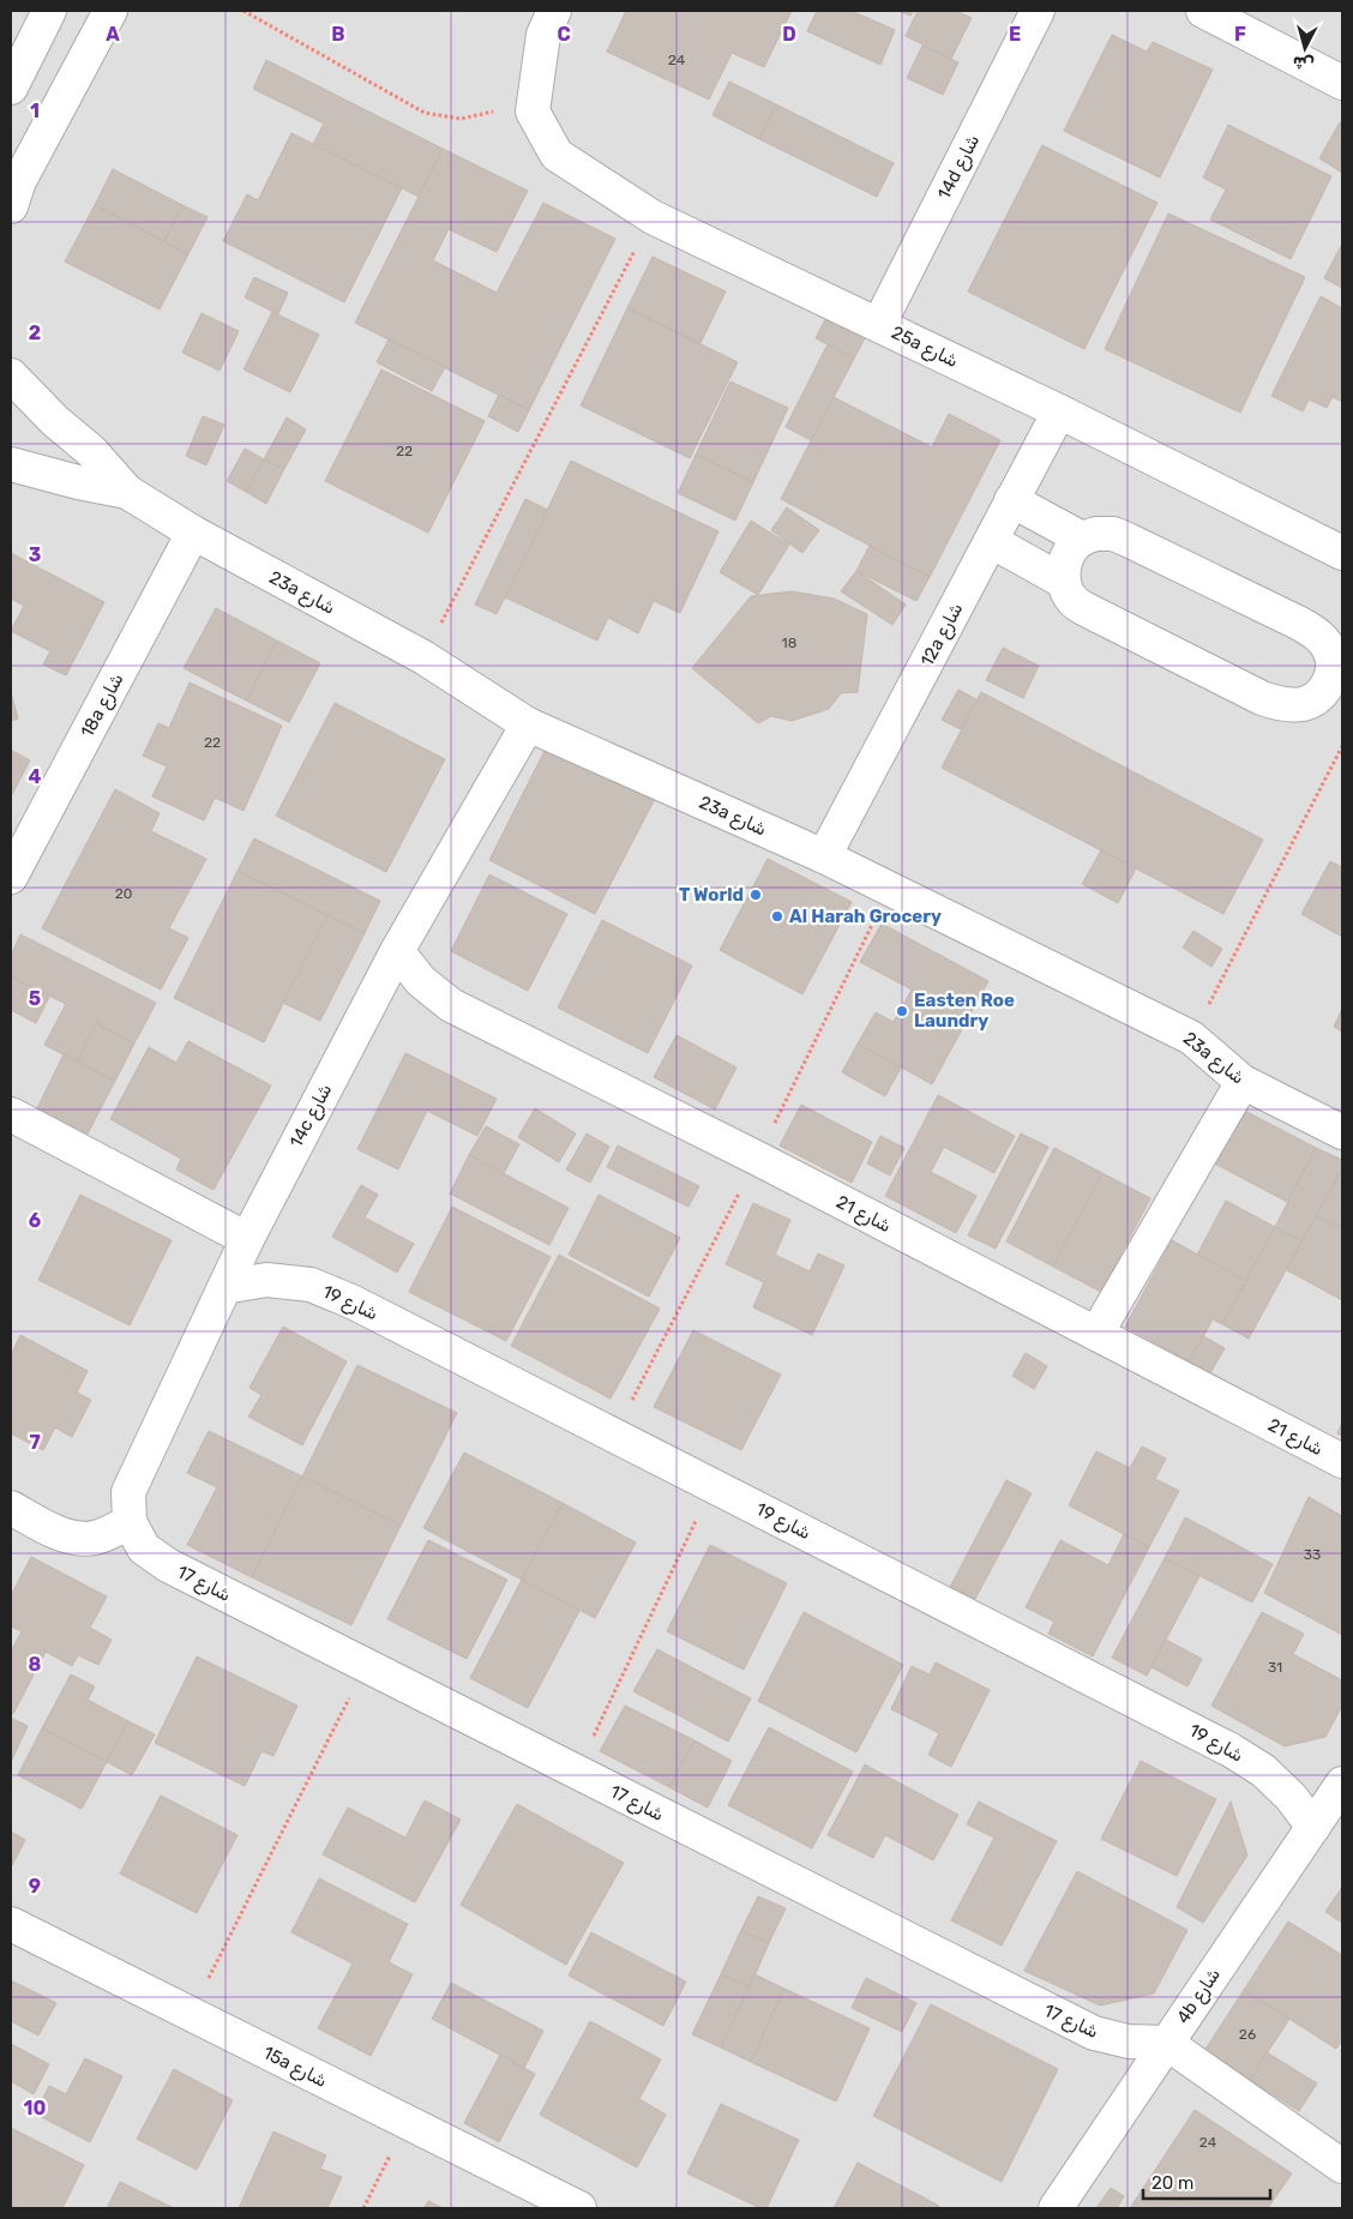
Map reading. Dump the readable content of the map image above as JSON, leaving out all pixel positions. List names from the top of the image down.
{
  "streets": {
    "street": [
      "14d شارع",
      "25a شارع",
      "23a شارع",
      "12a شارع",
      "18a شارع",
      "14c شارع",
      "شارع 21",
      "شارع 19",
      "شارع 17",
      "4b شارع",
      "15a شارع"
    ]
  },
  "crossings": [
    ["14d شارع", "25a شارع"],
    ["25a شارع", "12a شارع"],
    ["23a شارع", "12a شارع"],
    ["23a شارع", "18a شارع"],
    ["23a شارع", "14c شارع"],
    ["14c شارع", "شارع 21"],
    ["14c شارع", "شارع 19"],
    ["14c شارع", "شارع 17"],
    ["شارع 19", "4b شارع"],
    ["شارع 17", "4b شارع"]
  ],
  "places": ["T World", "Al Harah Grocery", "Easten Roe Laundry"],
  "house_numbers": [
    "24",
    "22",
    "18",
    "22",
    "20",
    "33",
    "31",
    "26",
    "24"
  ],
  "scale_bar": "20 m",
  "north": "bottom",
  "grid": {
    "columns": [
      "A",
      "B",
      "C",
      "D",
      "E",
      "F"
    ],
    "rows": [
      "1",
      "2",
      "3",
      "4",
      "5",
      "6",
      "7",
      "8",
      "9",
      "10"
    ]
  }
}
